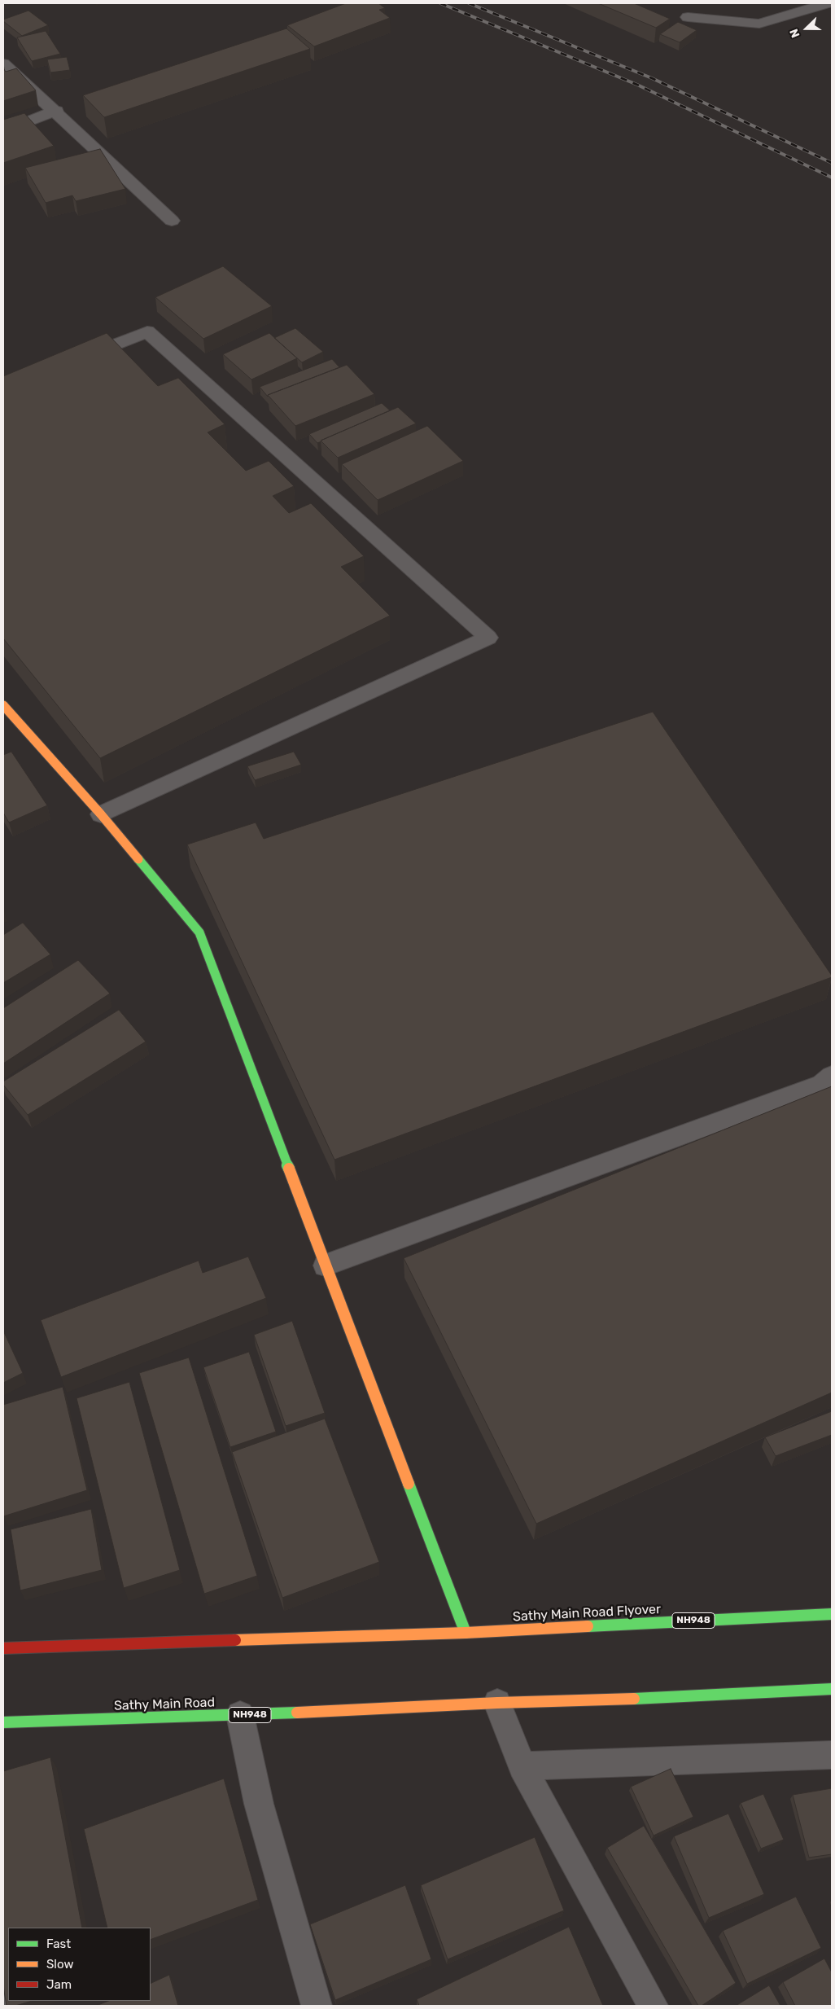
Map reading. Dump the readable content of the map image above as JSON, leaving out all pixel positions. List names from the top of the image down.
{
  "streets": {
    "main road": ["Sathy Main Road Flyover", "NH948", "Sathy Main Road"]
  },
  "crossings": [
    ["Sathy Main Road Flyover", "NH948"],
    ["NH948", "Sathy Main Road"]
  ],
  "legend": ["Fast", "Slow", "Jam"],
  "north": "left"
}
